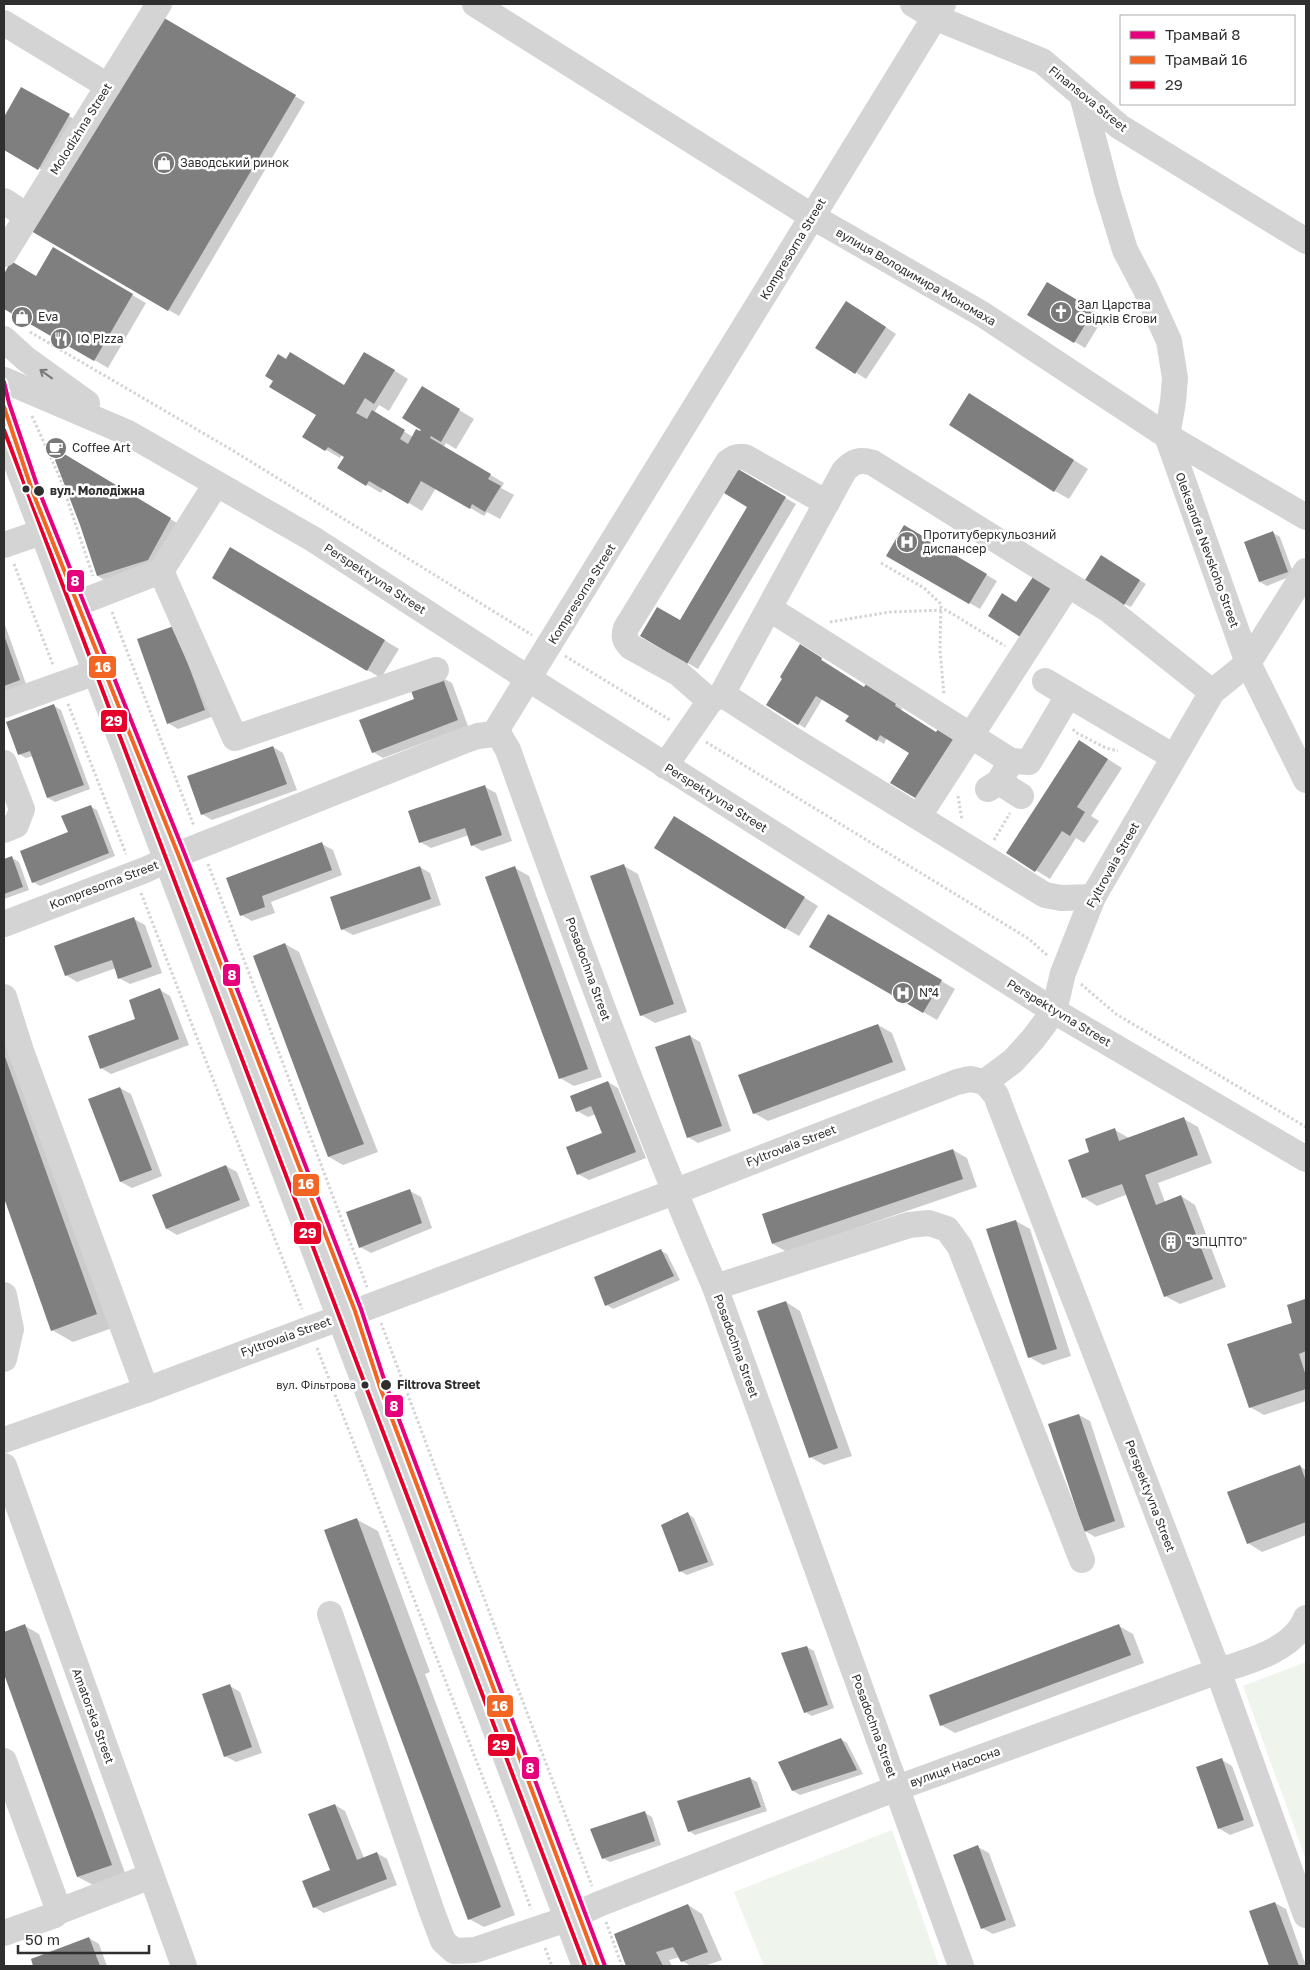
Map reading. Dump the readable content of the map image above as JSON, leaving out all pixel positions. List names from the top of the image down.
{
  "streets": {
    "street": [
      "Finansova Street",
      "Molodizhna Street",
      "Kompresorna Street",
      "вулиця Володимира Мономаха",
      "Oleksandra Nevskoho Street",
      "Perspektyvna Street",
      "Fyltrovaia Street",
      "Posadochna Street",
      "Amatorska Street",
      "вулиця Насосна"
    ]
  },
  "crossings": [
    ["Finansova Street", "Kompresorna Street"],
    ["Kompresorna Street", "вулиця Володимира Мономаха"],
    ["Kompresorna Street", "Perspektyvna Street"],
    ["Kompresorna Street", "Posadochna Street"],
    ["вулиця Володимира Мономаха", "Oleksandra Nevskoho Street"],
    ["Oleksandra Nevskoho Street", "Fyltrovaia Street"],
    ["Perspektyvna Street", "Fyltrovaia Street"],
    ["Perspektyvna Street", "вулиця Насосна"],
    ["Fyltrovaia Street", "Posadochna Street"],
    ["Posadochna Street", "вулиця Насосна"]
  ],
  "places": {
    "shop": ["Заводський ринок", "Eva"],
    "church": ["Зал Царства Свідків Єгови"],
    "restaurant": ["IQ PIzza"],
    "cafe": ["Coffee Art"],
    "other": ["вул. Молодіжна", "вул. Фільтрова", "Filtrova Street"],
    "hospital": ["Протитуберкульозний диспансер", "N°4"],
    "building": ["\"ЗПЦПТО\""]
  },
  "lines": ["tram line 8", "tram line 16", "transit line 29"],
  "legend": ["Трамвай 8", "Трамвай 16", "29"],
  "scale_bar": "50 m"
}
